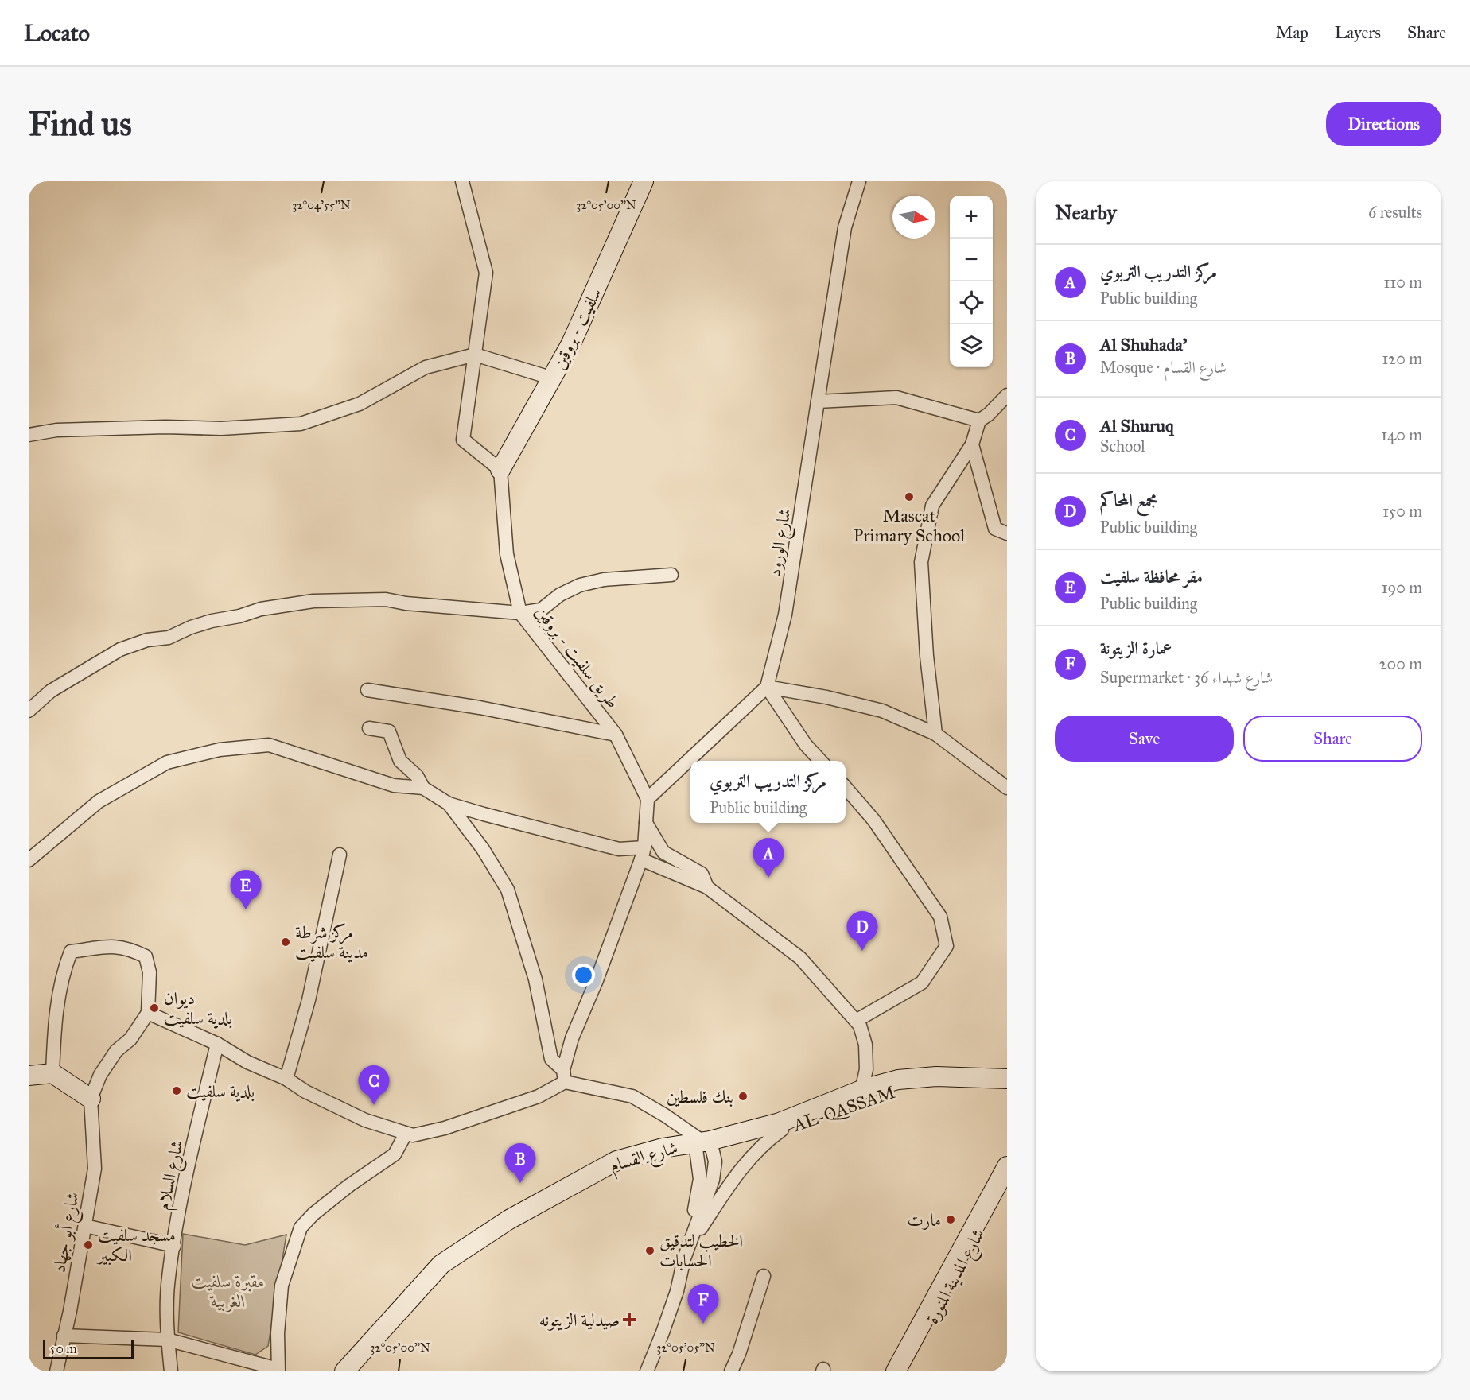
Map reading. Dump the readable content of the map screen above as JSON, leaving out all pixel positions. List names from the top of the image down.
{
  "streets": {
    "main road": [
      "سلفيت - بروقين",
      "AL-QASSAM",
      "شارع القسام",
      "شارع المدينة المنورة"
    ],
    "street": [
      "شارع الورود",
      "طريق سلفيت - بروقين",
      "شارع السلام",
      "شارع أبو جهاد"
    ]
  },
  "crossings": [
    ["سلفيت - بروقين", "طريق سلفيت - بروقين"],
    ["AL-QASSAM", "شارع القسام"]
  ],
  "parks": ["مقبرة سلفيت الغربية"],
  "places": {
    "other": [
      "Mascat Primary School",
      "مركز شرطة مدينة سلفيت",
      "ديوان بلدية سلفيت",
      "بلدية سلفيت",
      "بنك فلسطين",
      "مارت",
      "مسجد سلفيت الكبير",
      "الخطيب لتدقيق الحسابات"
    ],
    "health": ["صيدلية الزيتونه"]
  },
  "scale_bar": "50 m",
  "north": "right",
  "page": {
    "header": "Locato",
    "nav": ["Map", "Layers", "Share"],
    "buttons": [
      "Directions",
      ["Save", "Share"]
    ],
    "title": "Find us",
    "heading": ["Nearby", "6 results"],
    "map_buttons": ["+", "−"],
    "list": [
      {
        "mark": "A",
        "name": "مركز التدريب التربوي",
        "note": "Public building",
        "value": "110 m"
      },
      {
        "mark": "B",
        "name": "Al Shuhada'",
        "note": "Mosque · شارع القسام",
        "value": "120 m"
      },
      {
        "mark": "C",
        "name": "Al Shuruq",
        "note": "School",
        "value": "140 m"
      },
      {
        "mark": "D",
        "name": "مجمع المحاكم",
        "note": "Public building",
        "value": "150 m"
      },
      {
        "mark": "E",
        "name": "مقر محافظة سلفيت",
        "note": "Public building",
        "value": "190 m"
      },
      {
        "mark": "F",
        "name": "عمارة الزيتونة",
        "note": "Supermarket · شارع شهداء 36",
        "value": "200 m"
      }
    ],
    "popup": ["مركز التدريب التربوي", "Public building"],
    "pins": [
      "A",
      "E",
      "D",
      "C",
      "B",
      "F"
    ],
    "scale": "50 m"
  },
  "coordinates": ["32°04'55\"N", "32°05'00\"N", "32°05'05\"N"]
}
